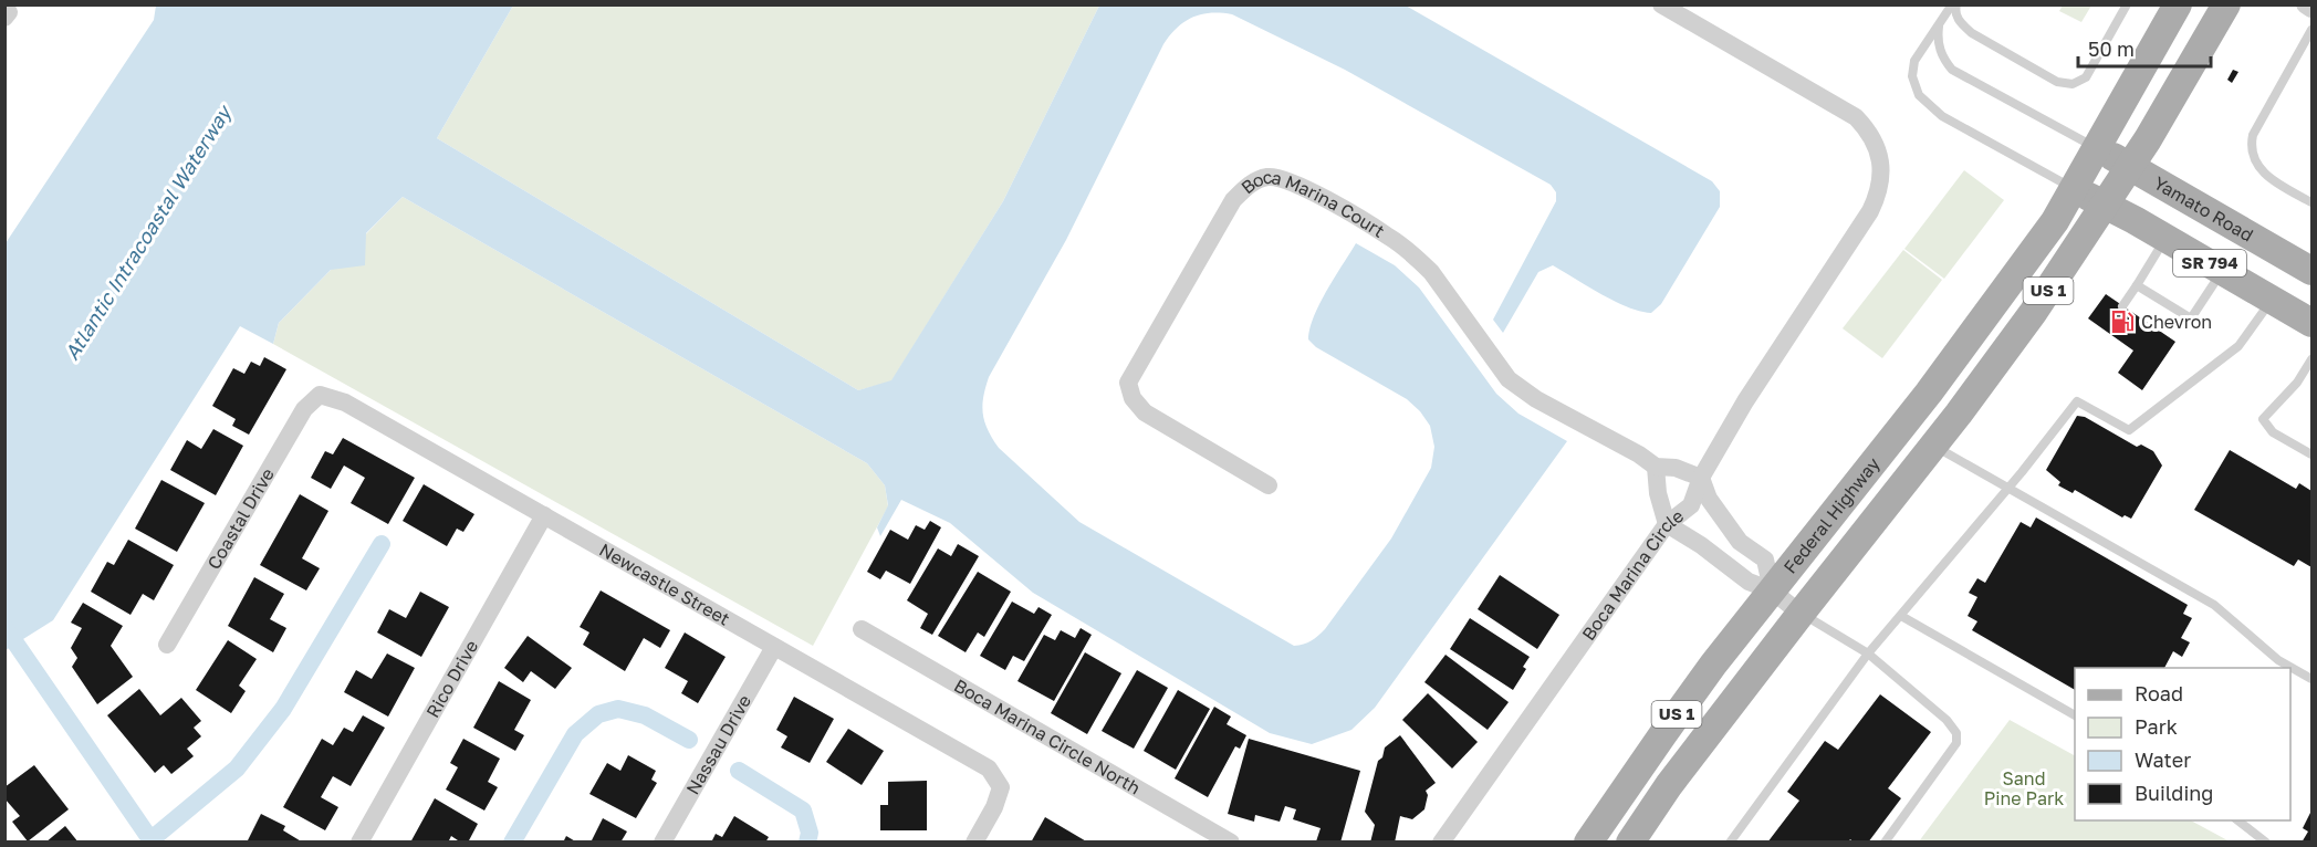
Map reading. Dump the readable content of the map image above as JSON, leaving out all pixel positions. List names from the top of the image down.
{
  "streets": {
    "main road": [
      "Yamato Road",
      "SR 794",
      "US 1",
      "Federal Highway"
    ],
    "street": [
      "Boca Marina Court",
      "Coastal Drive",
      "Boca Marina Circle",
      "Newcastle Street",
      "Rico Drive",
      "Boca Marina Circle North",
      "Nassau Drive"
    ]
  },
  "crossings": [
    ["Yamato Road", "US 1"],
    ["Boca Marina Court", "Boca Marina Circle"],
    ["SR 794", "US 1"],
    ["SR 794", "Federal Highway"],
    ["US 1", "Federal Highway"],
    ["Coastal Drive", "Newcastle Street"],
    ["Newcastle Street", "Rico Drive"],
    ["Newcastle Street", "Nassau Drive"]
  ],
  "water": ["Atlantic Intracoastal Waterway"],
  "parks": ["Sand Pine Park"],
  "places": {
    "fuel station": ["Chevron"]
  },
  "legend": [
    "Road",
    "Park",
    "Water",
    "Building"
  ],
  "scale_bar": "50 m"
}
